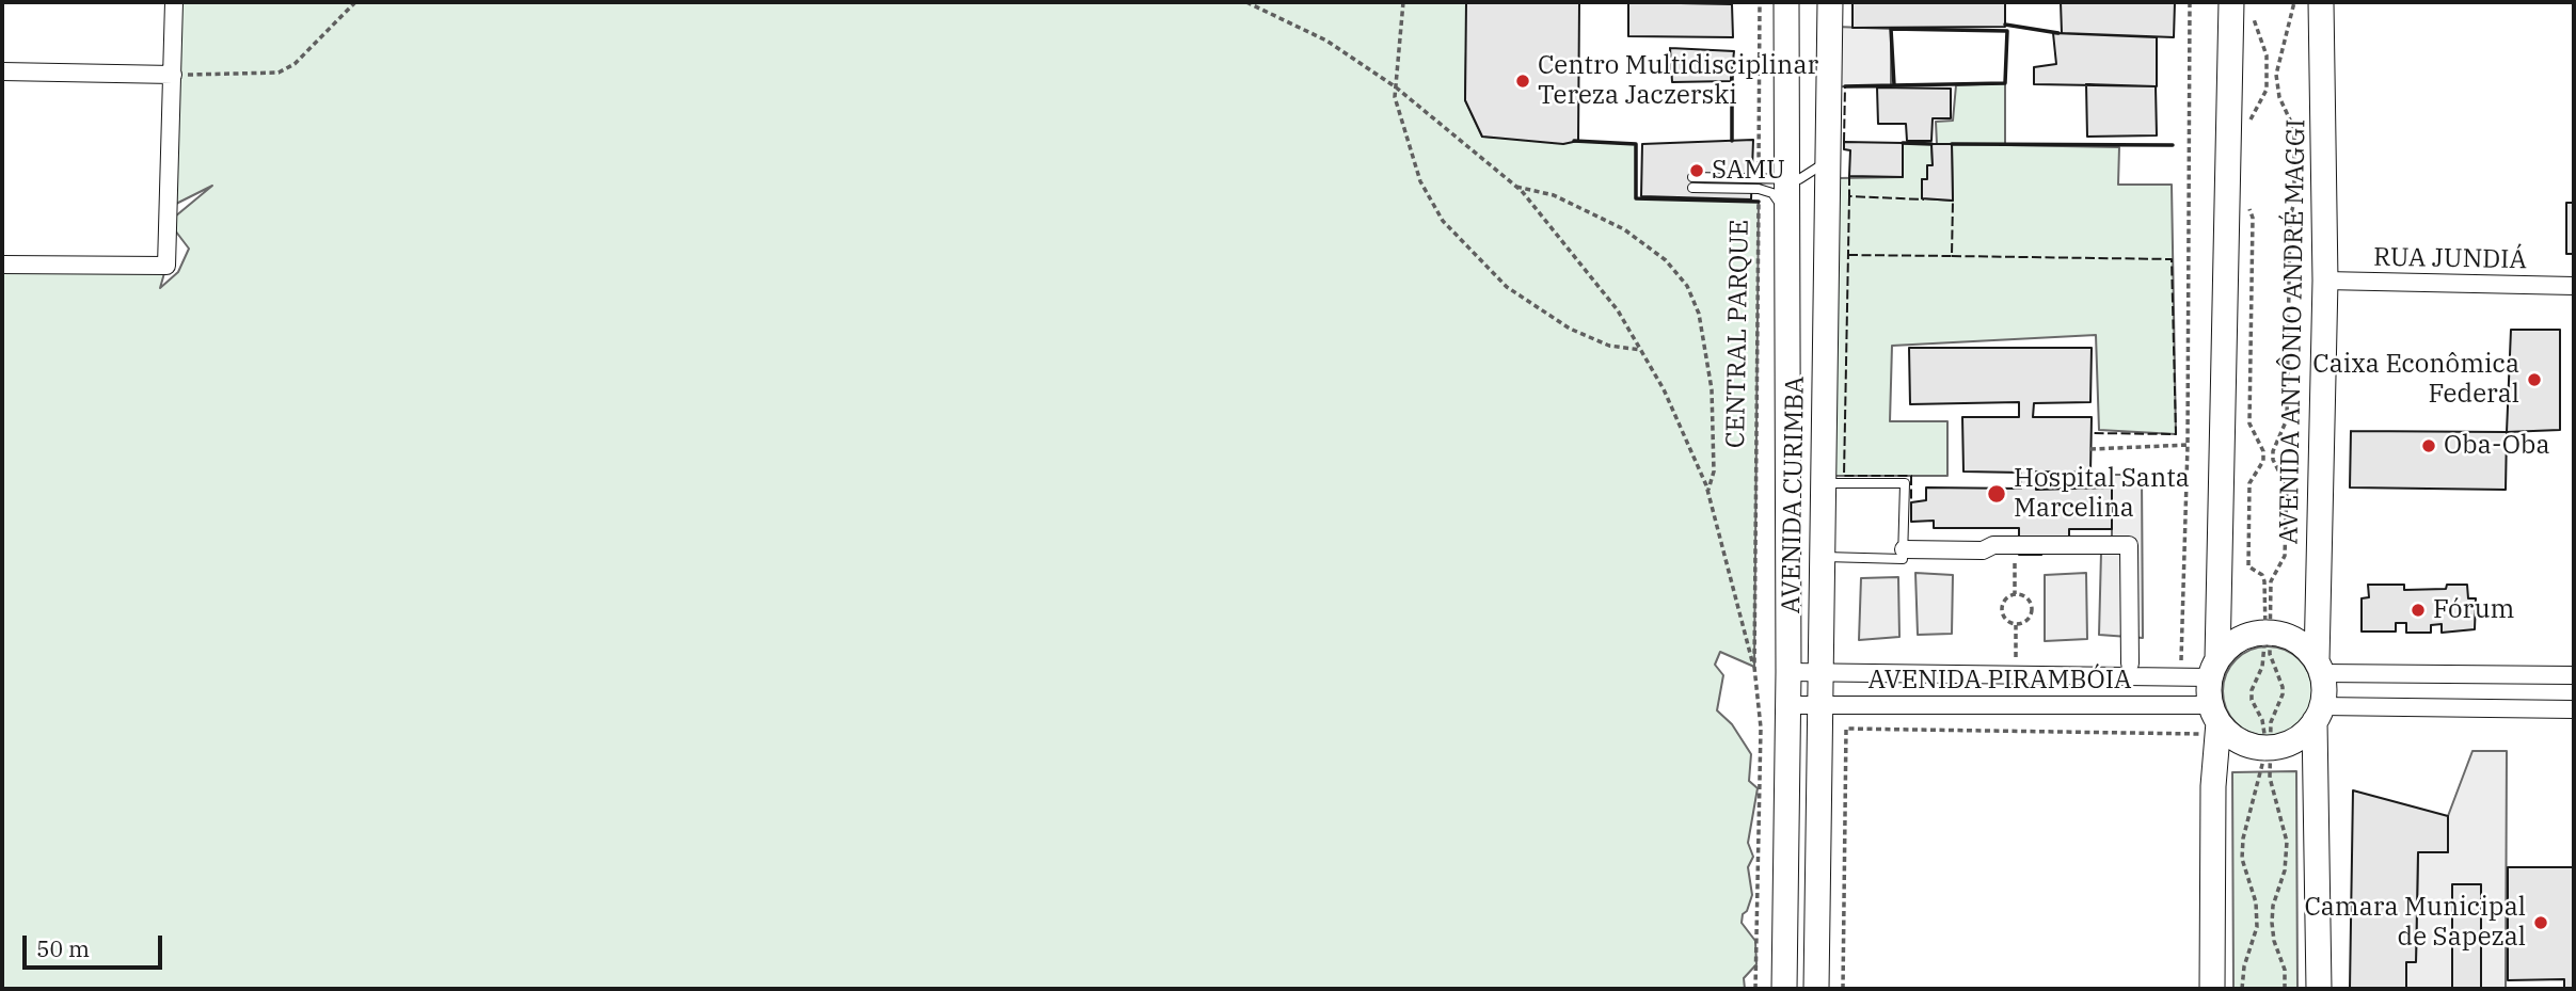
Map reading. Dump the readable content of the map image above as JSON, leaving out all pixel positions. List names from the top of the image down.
{
  "streets": {
    "street": [
      "RUA JUNDIÁ",
      "AVENIDA ANTÔNIO ANDRÉ MAGGI",
      "AVENIDA CURIMBA",
      "AVENIDA PIRAMBÓIA"
    ],
    "path": ["CENTRAL PARQUE"]
  },
  "crossings": [
    ["RUA JUNDIÁ", "AVENIDA ANTÔNIO ANDRÉ MAGGI"],
    ["AVENIDA CURIMBA", "AVENIDA PIRAMBÓIA"]
  ],
  "places": [
    "Centro Multidisciplinar Tereza Jaczerski",
    "SAMU",
    "Caixa Econômica Federal",
    "Oba-Oba",
    "Hospital Santa Marcelina",
    "Fórum",
    "Camara Municipal de Sapezal"
  ],
  "scale_bar": "50 m"
}
